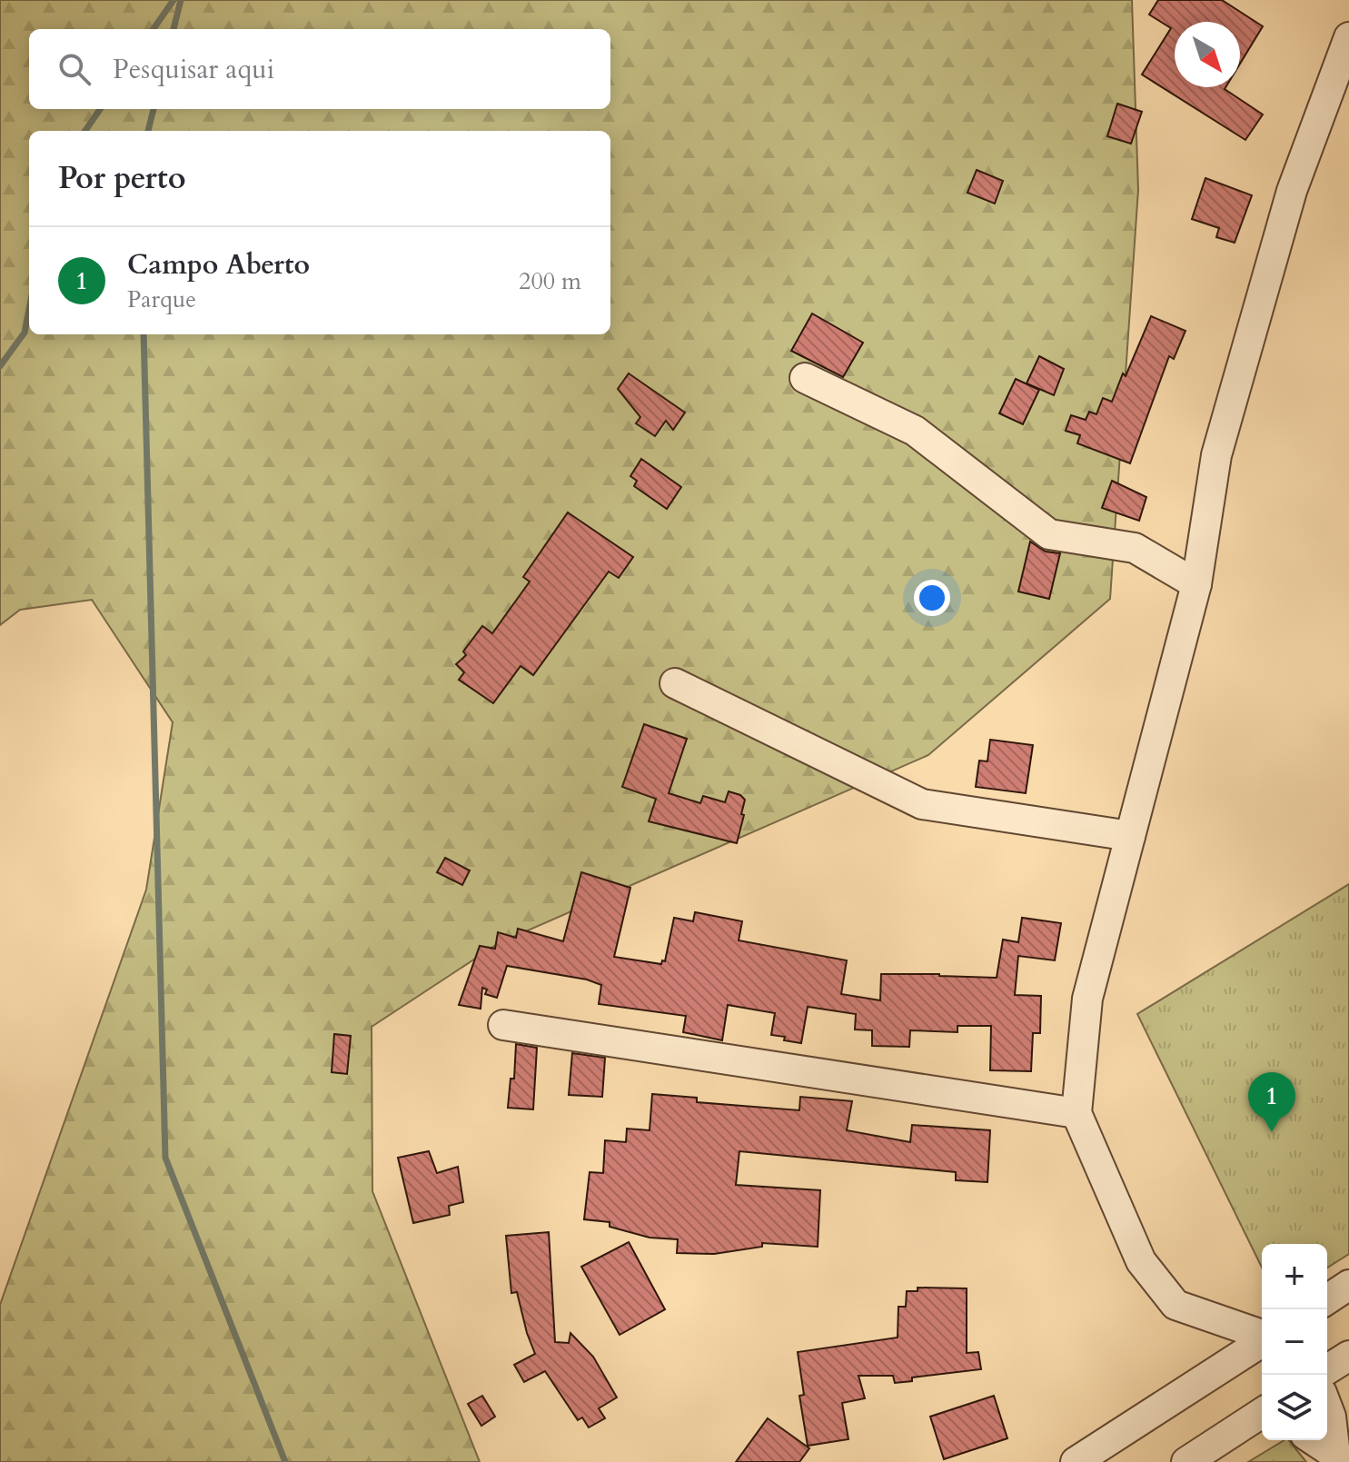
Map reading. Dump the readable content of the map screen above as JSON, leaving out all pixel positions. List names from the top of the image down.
{
  "north": "bottom right",
  "page": {
    "search": "Pesquisar aqui",
    "heading": "Por perto",
    "list": [
      {
        "mark": "1",
        "name": "Campo Aberto",
        "note": "Parque",
        "value": "200 m"
      }
    ],
    "pins": "1",
    "map_buttons": ["+", "−"]
  }
}
